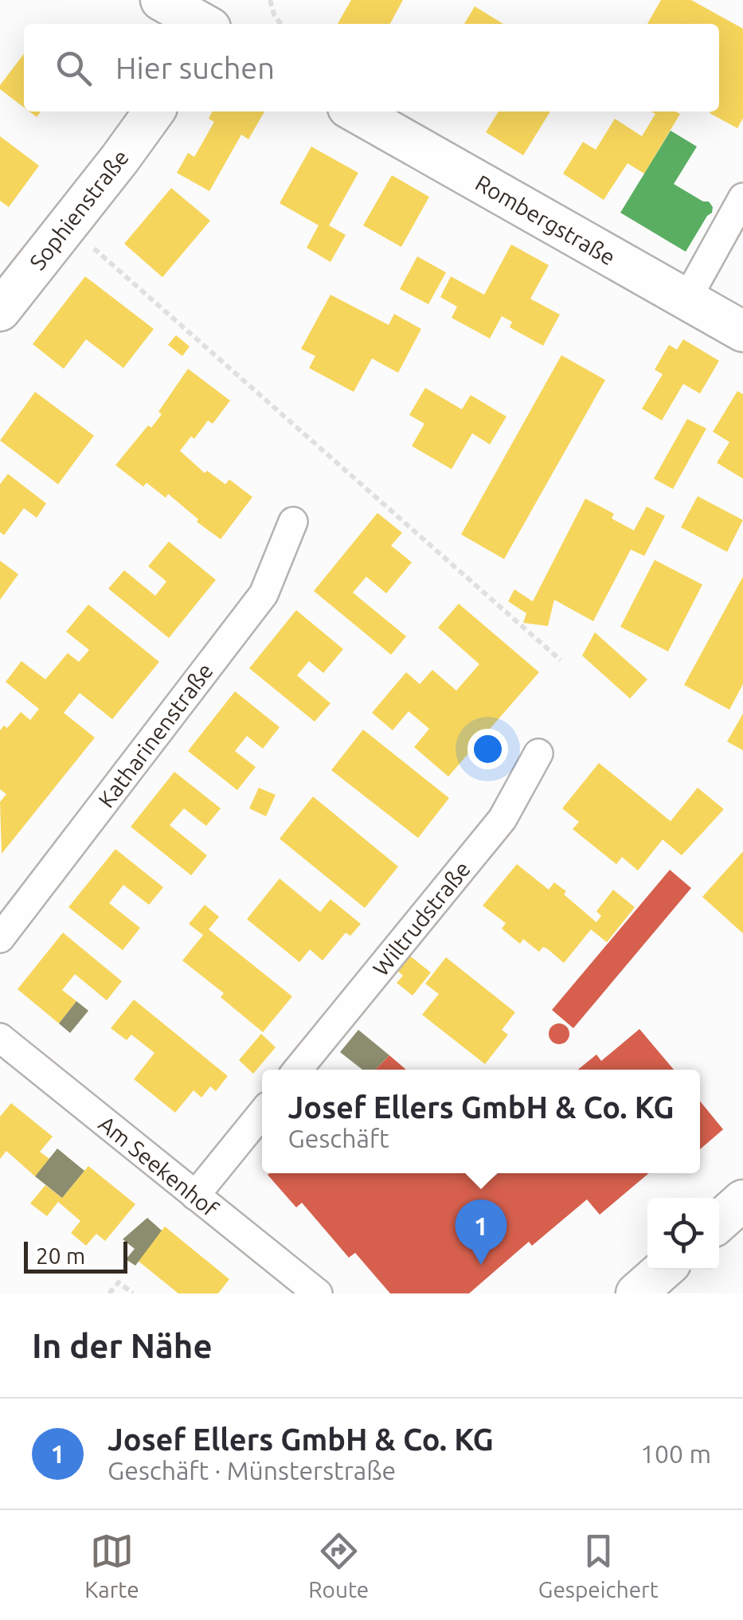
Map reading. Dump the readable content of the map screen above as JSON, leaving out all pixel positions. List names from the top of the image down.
{
  "streets": {
    "main road": ["Sophienstraße", "Rombergstraße"],
    "street": ["Katharinenstraße", "Wiltrudstraße", "Am Seekenhof"]
  },
  "scale_bar": "20 m",
  "page": {
    "search": "Hier suchen",
    "popup": ["Josef Ellers GmbH & Co. KG", "Geschäft"],
    "pins": "1",
    "scale": "20 m",
    "heading": "In der Nähe",
    "list": [
      {
        "mark": "1",
        "name": "Josef Ellers GmbH & Co. KG",
        "note": "Geschäft · Münsterstraße",
        "value": "100 m"
      }
    ],
    "nav": ["Karte", "Route", "Gespeichert"]
  }
}
